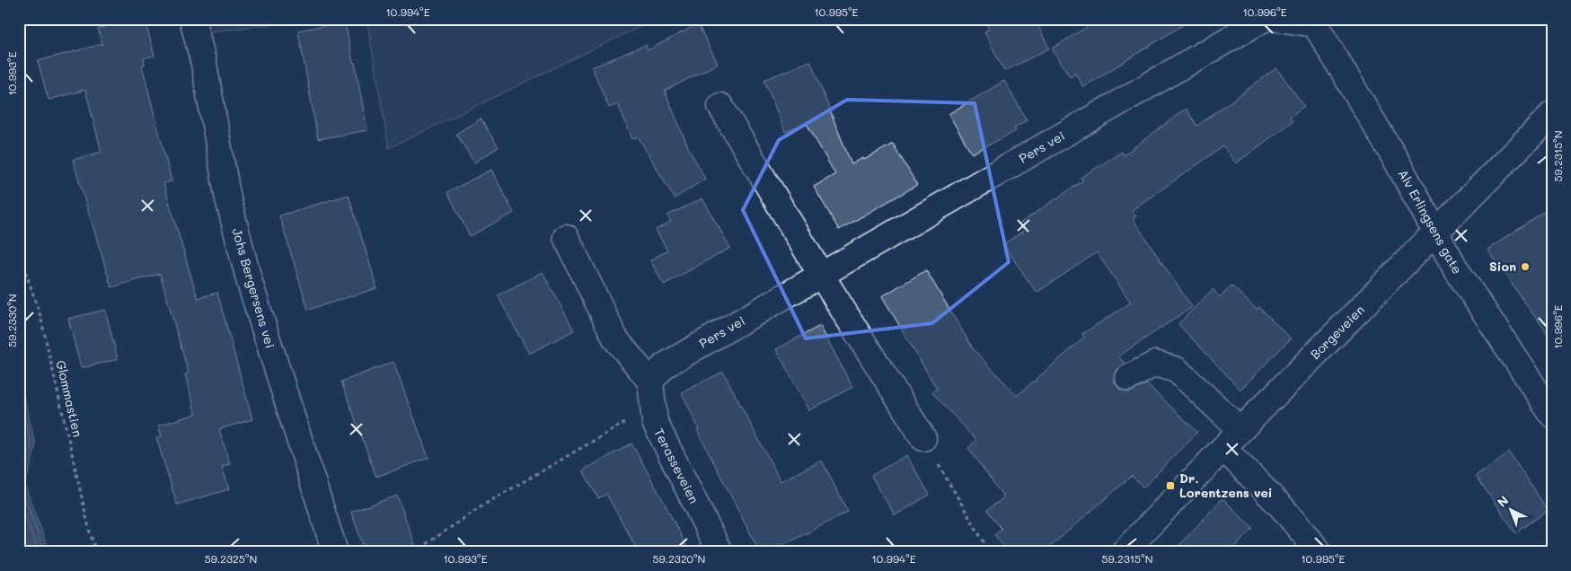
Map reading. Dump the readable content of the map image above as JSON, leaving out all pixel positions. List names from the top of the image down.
{
  "streets": {
    "street": [
      "Pers vei",
      "Alv Erlingsens gate",
      "Johs Bergersens vei",
      "Borgeveien",
      "Terasseveien"
    ],
    "path": ["Glommastien"]
  },
  "crossings": [
    ["Pers vei", "Terasseveien"],
    ["Alv Erlingsens gate", "Borgeveien"]
  ],
  "places": {
    "other": ["Sion"],
    "transit": ["Dr. Lorentzens vei"]
  },
  "north": "top left",
  "coordinates": [
    "10.994°E",
    "10.995°E",
    "10.996°E",
    "10.993°E",
    "59.2315°N",
    "59.2330°N",
    "59.2325°N",
    "59.2320°N"
  ]
}
